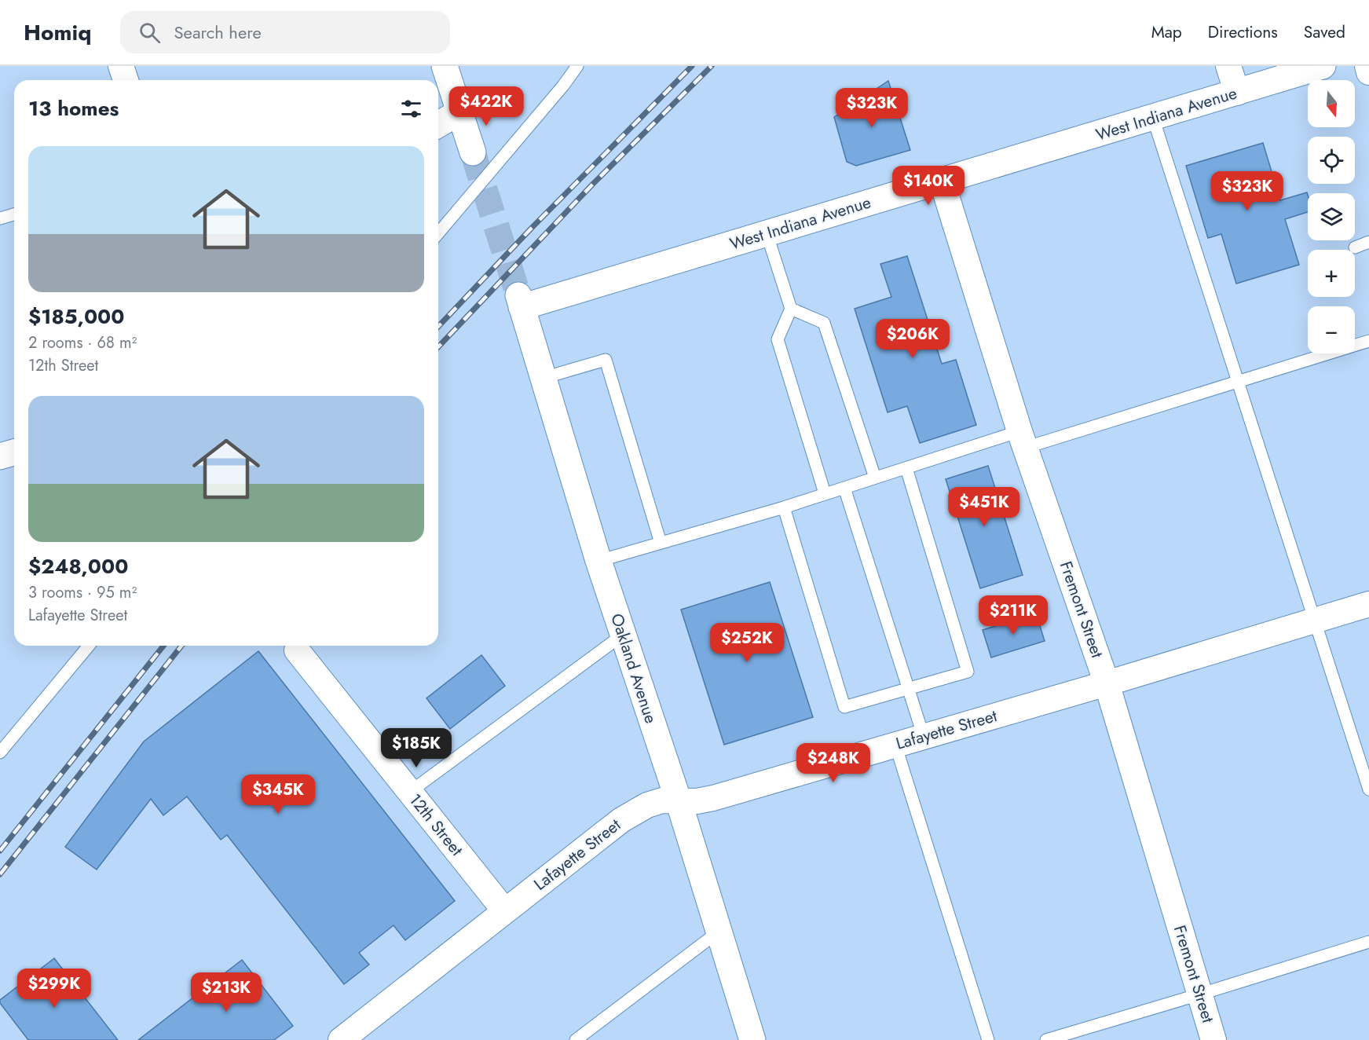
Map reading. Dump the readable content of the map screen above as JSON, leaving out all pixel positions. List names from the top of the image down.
{
  "streets": {
    "street": [
      "West Indiana Avenue",
      "Fremont Street",
      "Oakland Avenue",
      "Lafayette Street",
      "12th Street"
    ]
  },
  "crossings": [
    ["West Indiana Avenue", "Fremont Street"],
    ["West Indiana Avenue", "Oakland Avenue"],
    ["Fremont Street", "Lafayette Street"],
    ["Oakland Avenue", "Lafayette Street"],
    ["Lafayette Street", "12th Street"]
  ],
  "north": "bottom",
  "page": {
    "header": "Homiq",
    "search": "Search here",
    "nav": ["Map", "Directions", "Saved"],
    "map_buttons": ["+", "−"],
    "heading": "13 homes",
    "price": [
      "$422K",
      "$323K",
      "$140K",
      "$323K",
      "$206K",
      "$451K",
      "$211K",
      "$252K",
      "$185K",
      "$248K",
      "$345K",
      "$299K",
      "$213K"
    ],
    "list": [
      {
        "name": "$185,000",
        "note": "2 rooms · 68 m² · 12th Street"
      },
      {
        "name": "$248,000",
        "note": "3 rooms · 95 m² · Lafayette Street"
      }
    ]
  }
}
